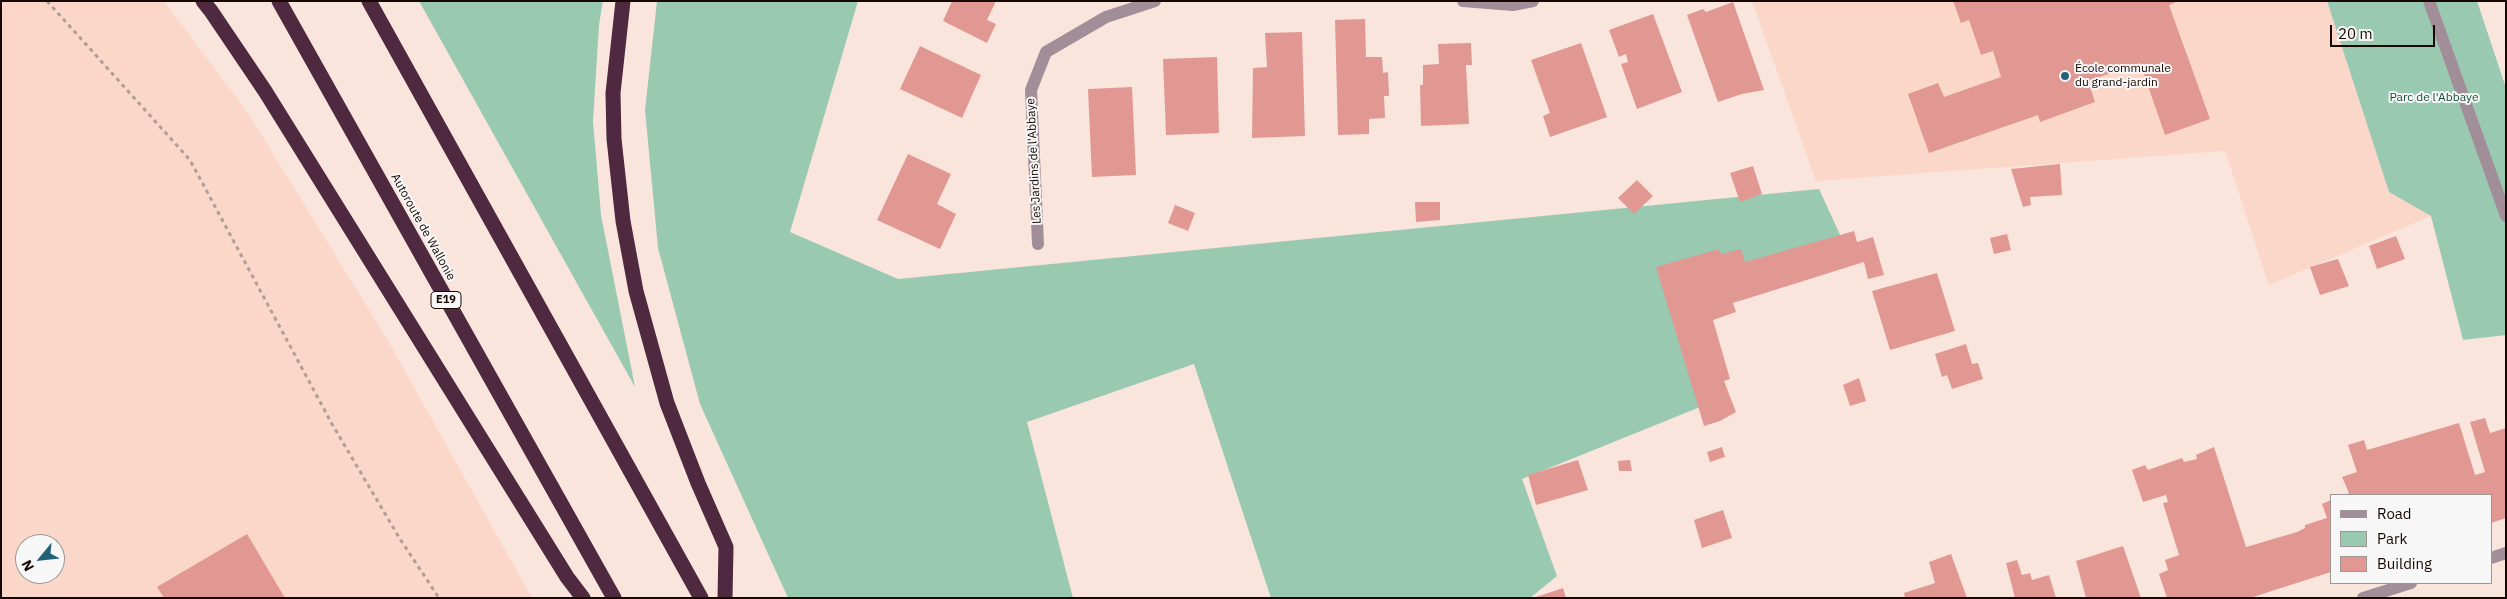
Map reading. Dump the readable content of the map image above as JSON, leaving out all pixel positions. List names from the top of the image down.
{
  "streets": {
    "highway": ["Autoroute de Wallonie", "E19"],
    "street": ["Les Jardins de l'Abbaye"]
  },
  "parks": ["Parc de l'Abbaye"],
  "places": ["École communale du grand-jardin"],
  "legend": ["Road", "Park", "Building"],
  "scale_bar": "20 m",
  "north": "bottom left"
}
